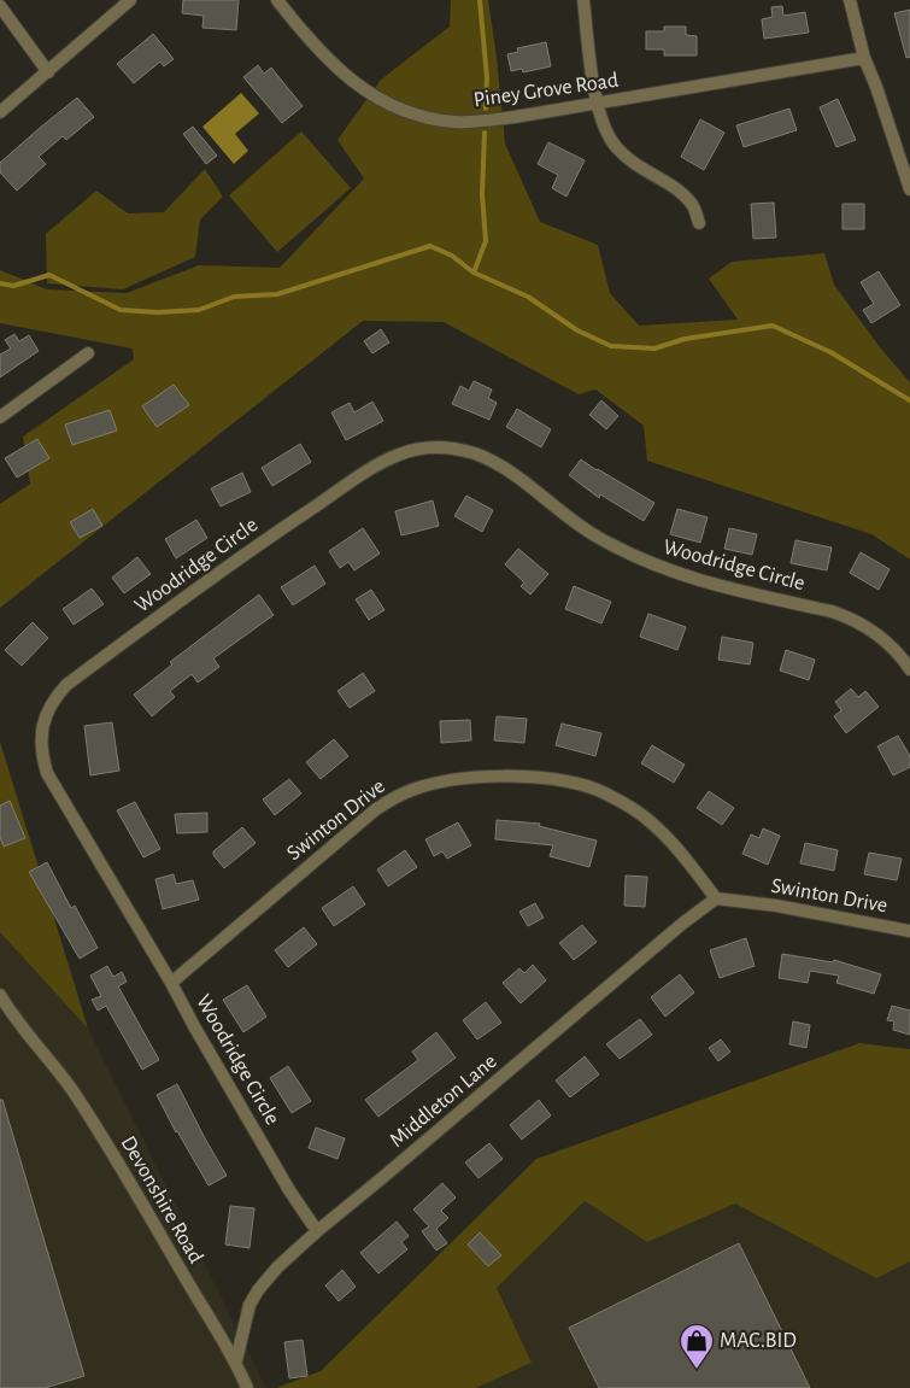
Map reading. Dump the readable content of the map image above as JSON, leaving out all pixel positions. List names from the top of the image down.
{
  "streets": {
    "street": [
      "Piney Grove Road",
      "Woodridge Circle",
      "Swinton Drive",
      "Middleton Lane",
      "Devonshire Road"
    ]
  },
  "crossings": [
    ["Woodridge Circle", "Swinton Drive"],
    ["Woodridge Circle", "Middleton Lane"],
    ["Swinton Drive", "Middleton Lane"],
    ["Middleton Lane", "Devonshire Road"]
  ],
  "places": {
    "shop": ["MAC.BID"]
  }
}
